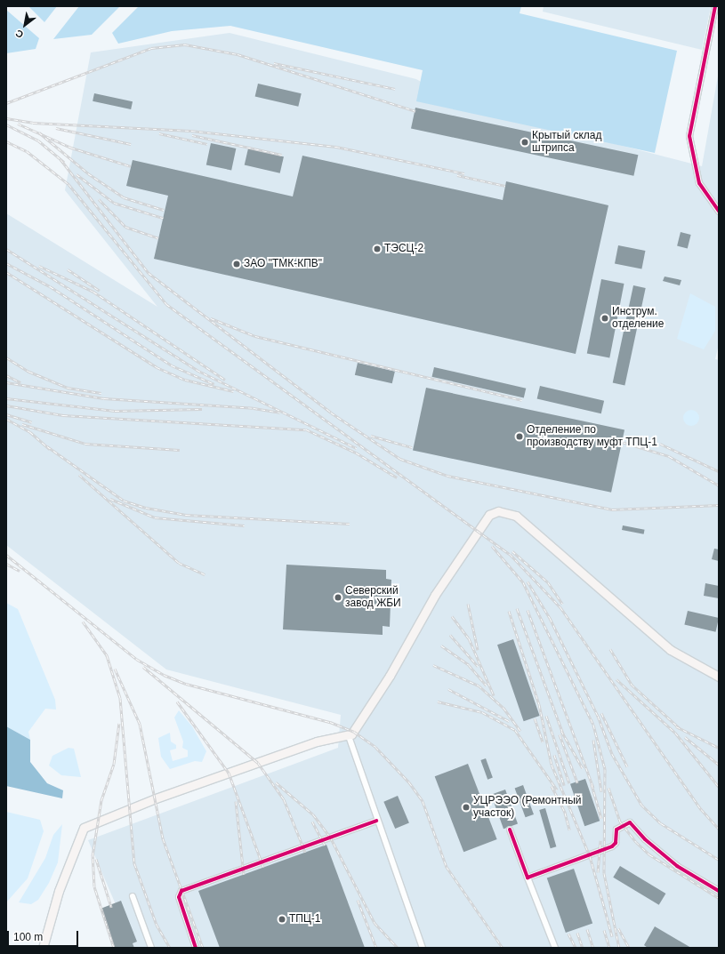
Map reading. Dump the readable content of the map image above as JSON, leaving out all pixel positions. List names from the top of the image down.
{
  "places": [
    "Крытый склад штрипса",
    "ТЭСЦ-2",
    "ЗАО \"ТМК-КПВ\"",
    "Инструм. отделение",
    "Отделение по производству муфт ТПЦ-1",
    "Северский завод ЖБИ",
    "УЦРЭЭО (Ремонтный участок)",
    "ТПЦ-1"
  ],
  "scale_bar": "100 m",
  "north": "bottom left"
}
